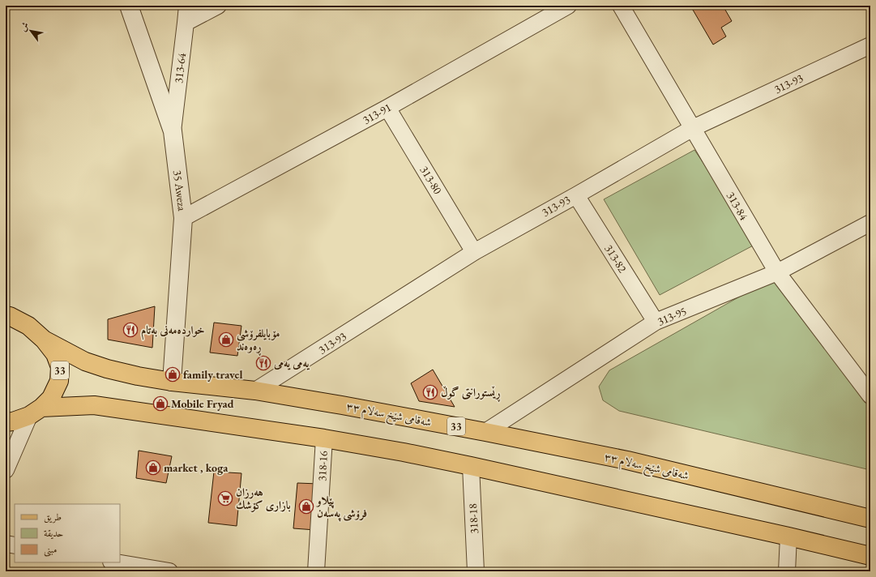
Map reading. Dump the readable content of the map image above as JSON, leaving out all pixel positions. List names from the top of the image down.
{
  "streets": {
    "main road": ["33", "شەقامی شێخ سەلام ٣٣"],
    "street": [
      "313-64",
      "313-93",
      "313-91",
      "313-80",
      "35 Aweza",
      "313-84",
      "313-82",
      "313-95",
      "318-16",
      "318-18"
    ]
  },
  "crossings": [
    ["313-64", "35 Aweza"],
    ["313-93", "313-80"],
    ["313-93", "313-84"],
    ["313-93", "313-82"],
    ["313-93", "شەقامی شێخ سەلام ٣٣"],
    ["313-91", "313-80"],
    ["313-91", "35 Aweza"],
    ["35 Aweza", "شەقامی شێخ سەلام ٣٣"],
    ["313-84", "313-95"],
    ["313-82", "313-95"],
    ["313-95", "شەقامی شێخ سەلام ٣٣"],
    ["شەقامی شێخ سەلام ٣٣", "318-16"],
    ["شەقامی شێخ سەلام ٣٣", "318-18"]
  ],
  "places": {
    "restaurant": ["خواردەمەنی بەتام", "یەمی یەمی", "ڕێستورانتی گوڵ"],
    "shop": [
      "مۆبایلفرۆشی ڕەوەند",
      "family travel",
      "Mobile Fryad",
      "market , koga",
      "پێلاو فرۆشی پەسەن"
    ],
    "supermarket": ["هەرزان بازاری کۆشك"]
  },
  "legend": ["طريق", "حديقة", "مبنى"],
  "north": "top left"
}
